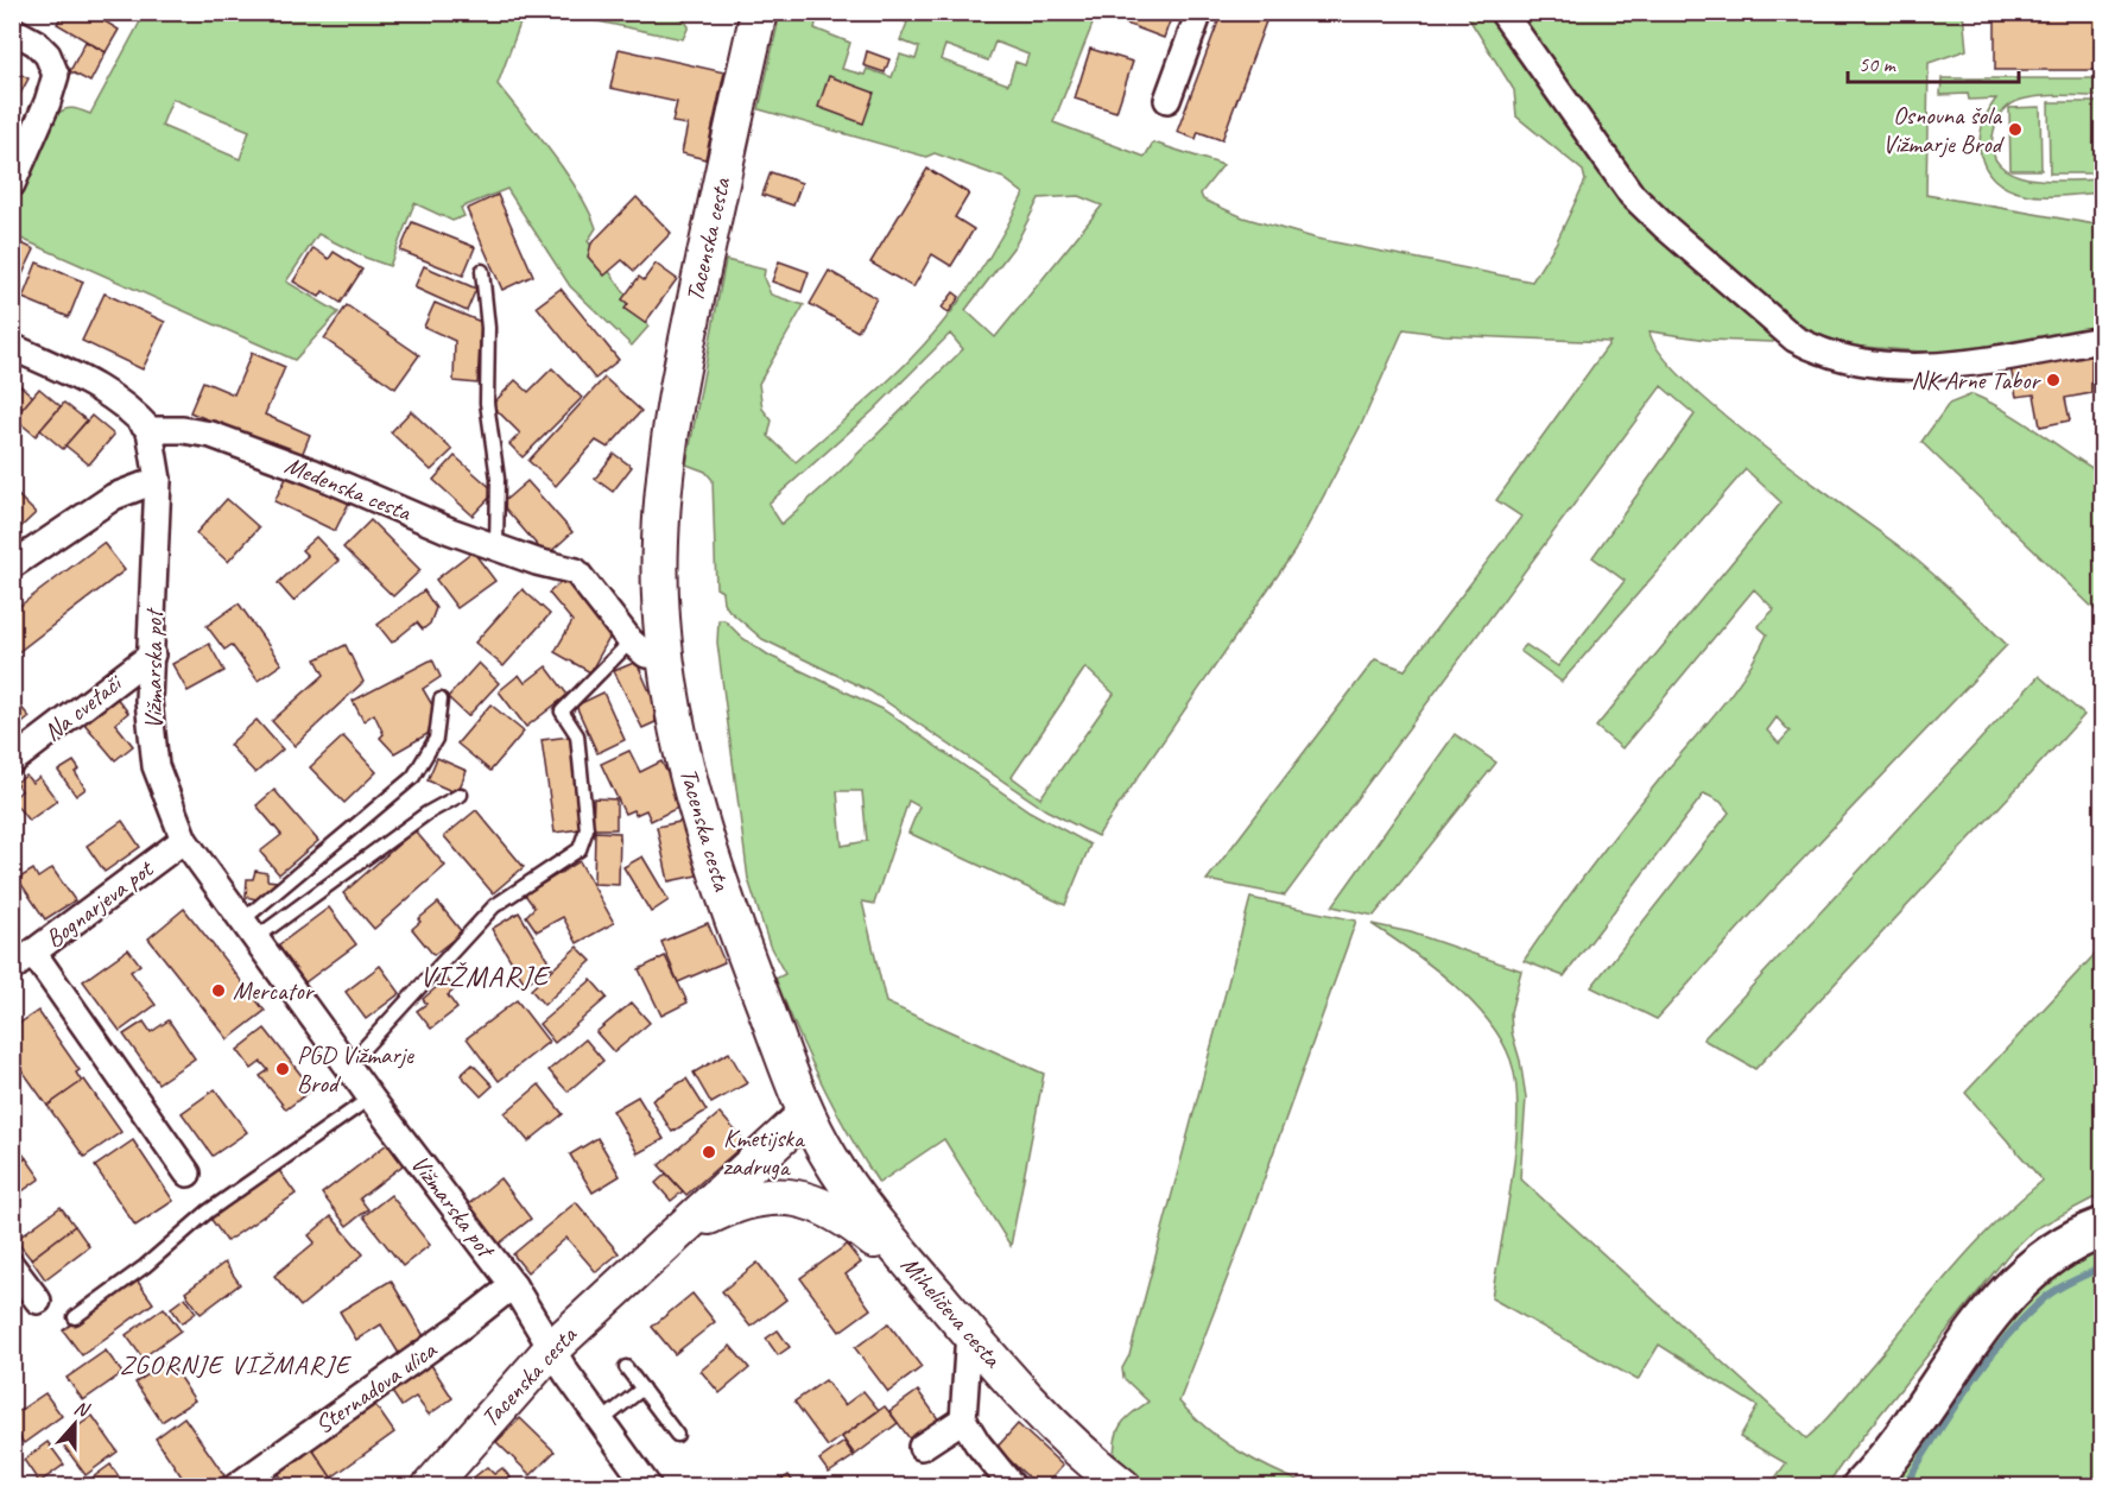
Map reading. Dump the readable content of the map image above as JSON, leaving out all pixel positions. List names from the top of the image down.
{
  "streets": {
    "main road": ["Tacenska cesta", "Miheličeva cesta"],
    "street": [
      "Medenska cesta",
      "Vižmarska pot",
      "Na cvetači",
      "Bognarjeva pot",
      "Sternadova ulica"
    ]
  },
  "crossings": [
    ["Tacenska cesta", "Medenska cesta"],
    ["Tacenska cesta", "Vižmarska pot"],
    ["Tacenska cesta", "Miheličeva cesta"],
    ["Medenska cesta", "Vižmarska pot"],
    ["Vižmarska pot", "Na cvetači"],
    ["Vižmarska pot", "Bognarjeva pot"],
    ["Vižmarska pot", "Sternadova ulica"]
  ],
  "districts": ["VIŽMARJE", "ZGORNJE VIŽMARJE"],
  "places": [
    "Osnovna šola Vižmarje Brod",
    "NK Arne Tabor",
    "Mercator",
    "PGD Vižmarje Brod",
    "Kmetijska zadruga"
  ],
  "scale_bar": "50 m",
  "north": "top"
}
